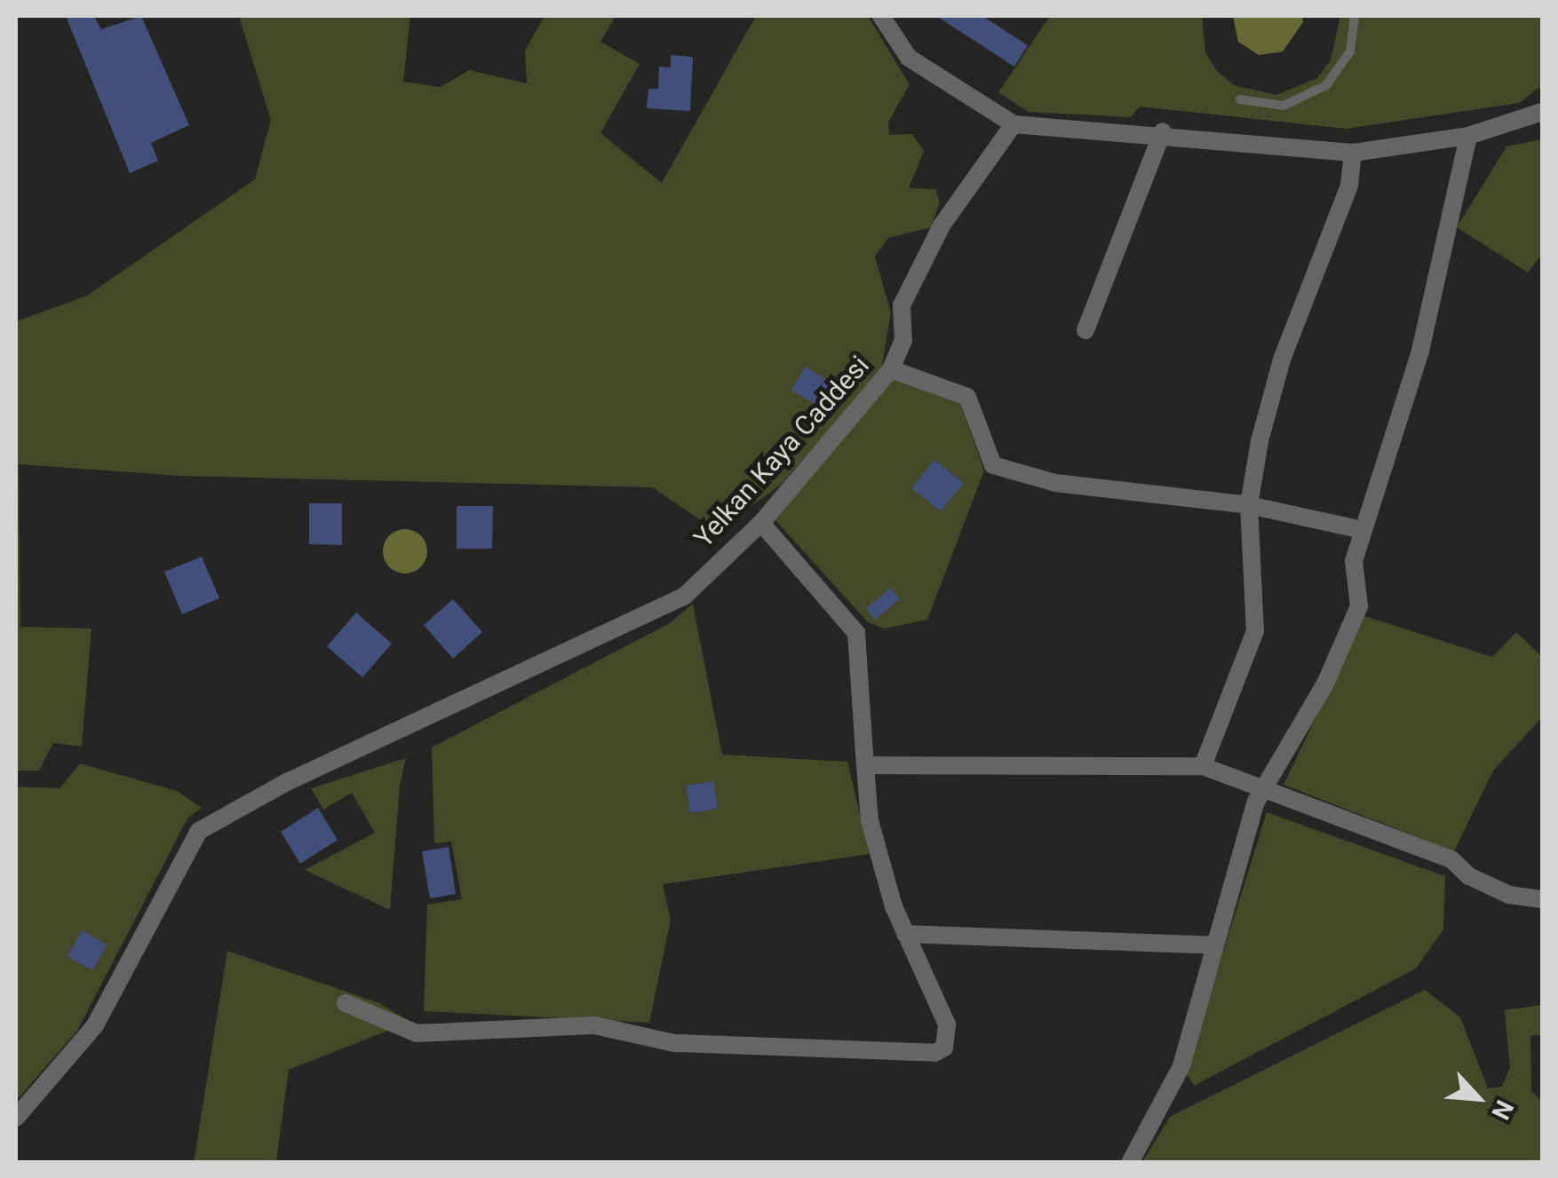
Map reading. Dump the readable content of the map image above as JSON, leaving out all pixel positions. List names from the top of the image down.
{
  "streets": {
    "street": ["Yelkan Kaya Caddesi"]
  },
  "north": "bottom right"
}
